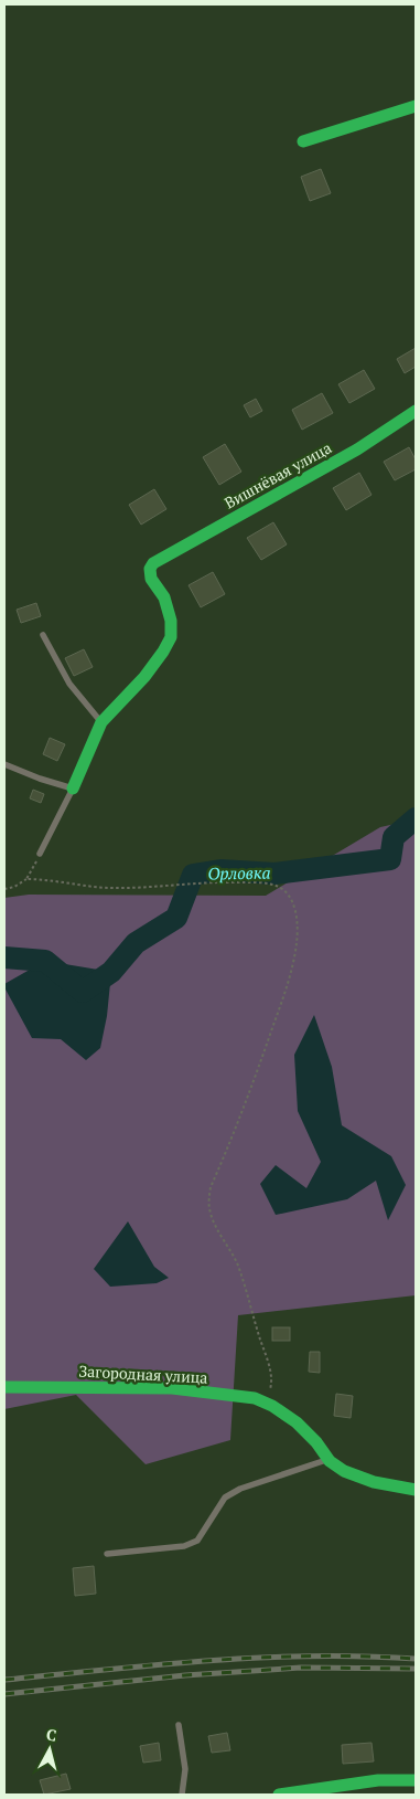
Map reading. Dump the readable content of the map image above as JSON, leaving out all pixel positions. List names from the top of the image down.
{
  "streets": {
    "street": ["Вишнёвая улица", "Загородная улица"]
  },
  "water": ["Орловка"],
  "north": "top"
}
